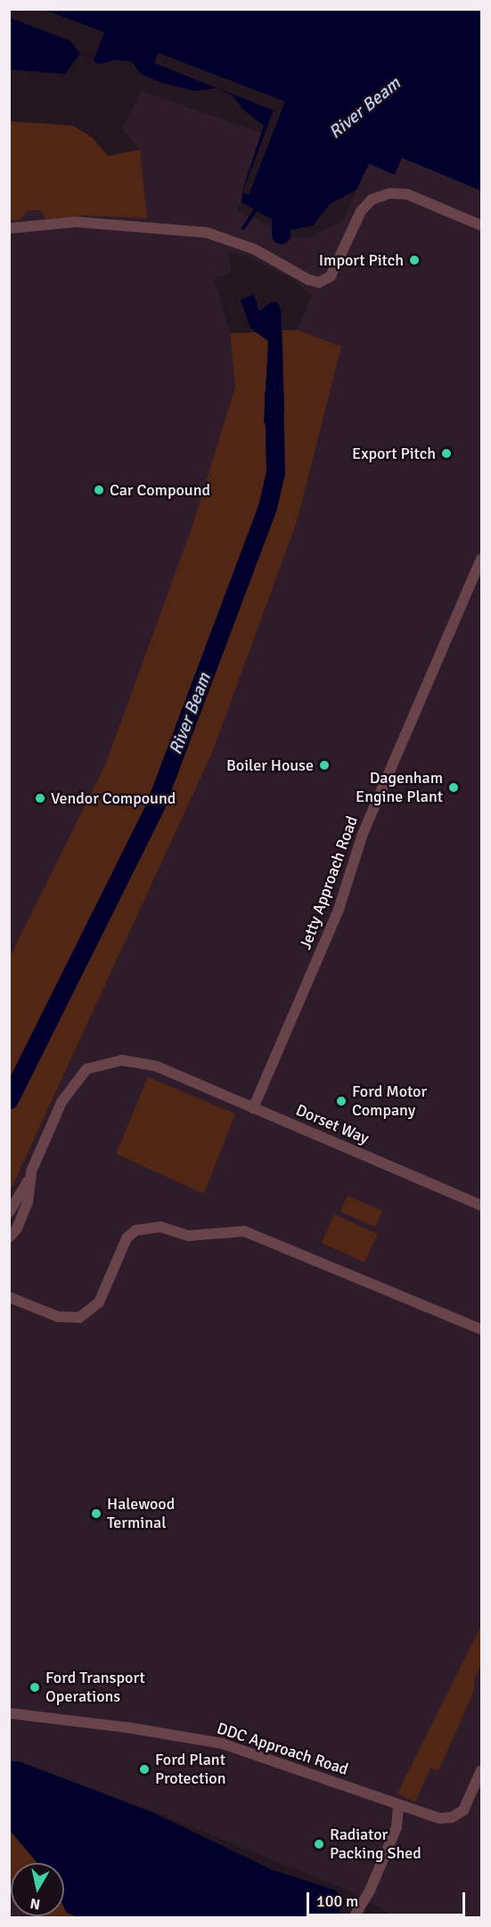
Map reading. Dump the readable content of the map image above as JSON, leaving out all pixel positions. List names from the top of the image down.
{
  "streets": {
    "street": ["Jetty Approach Road", "Dorset Way", "DDC Approach Road"]
  },
  "crossings": [
    ["Jetty Approach Road", "Dorset Way"]
  ],
  "water": ["River Beam"],
  "places": [
    "Import Pitch",
    "Export Pitch",
    "Car Compound",
    "Boiler House",
    "Dagenham Engine Plant",
    "Vendor Compound",
    "Ford Motor Company",
    "Halewood Terminal",
    "Ford Transport Operations",
    "Ford Plant Protection",
    "Radiator Packing Shed"
  ],
  "scale_bar": "100 m",
  "north": "bottom"
}
